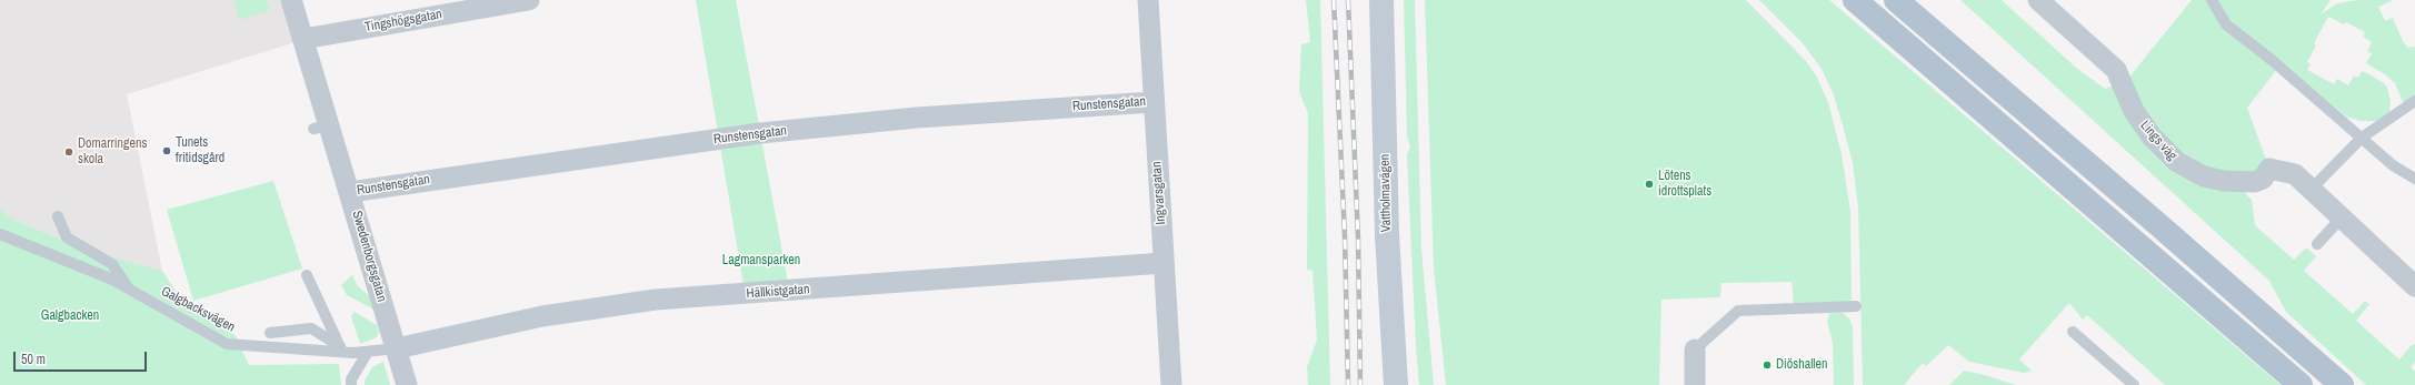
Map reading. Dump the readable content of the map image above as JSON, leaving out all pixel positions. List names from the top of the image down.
{
  "streets": {
    "main road": ["Vattholmavägen"],
    "street": [
      "Tingshögsgatan",
      "Runstensgatan",
      "Lings väg",
      "Ingvarsgatan",
      "Swedenborgsgatan",
      "Hällkistgatan"
    ],
    "lane": ["Galgbacksvägen"]
  },
  "crossings": [
    ["Tingshögsgatan", "Swedenborgsgatan"],
    ["Runstensgatan", "Ingvarsgatan"],
    ["Runstensgatan", "Swedenborgsgatan"],
    ["Ingvarsgatan", "Hällkistgatan"],
    ["Swedenborgsgatan", "Hällkistgatan"],
    ["Swedenborgsgatan", "Galgbacksvägen"],
    ["Hällkistgatan", "Galgbacksvägen"]
  ],
  "parks": ["Lagmansparken", "Galgbacken"],
  "places": [
    "Tunets fritidsgård",
    "Domarringens skola",
    "Lötens idrottsplats",
    "Diöshallen"
  ],
  "scale_bar": "50 m"
}
